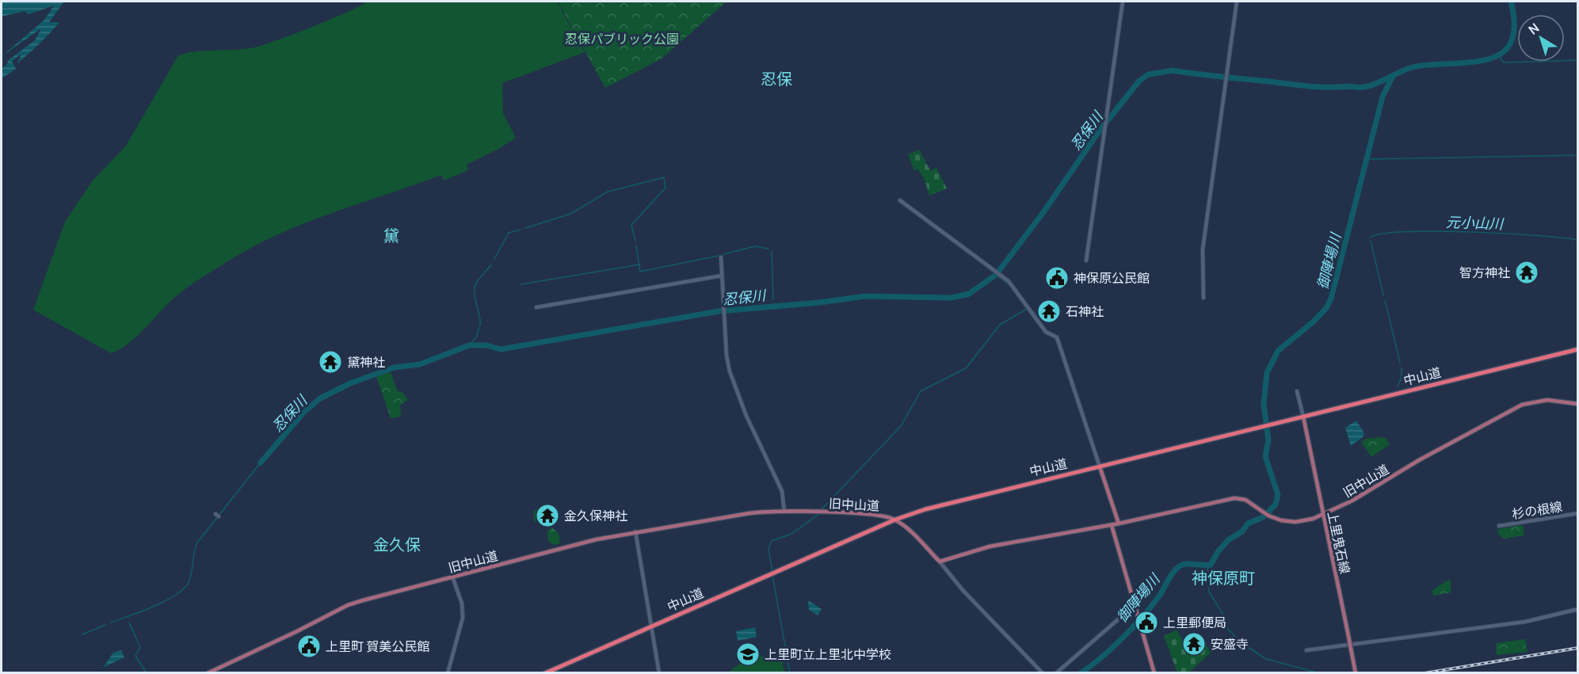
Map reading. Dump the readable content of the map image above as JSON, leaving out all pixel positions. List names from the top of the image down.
{
  "streets": {
    "highway": ["中山道"],
    "main road": ["旧中山道", "上里鬼石線"],
    "street": ["杉の根線"]
  },
  "crossings": [
    ["中山道", "旧中山道"],
    ["中山道", "上里鬼石線"],
    ["旧中山道", "上里鬼石線"]
  ],
  "districts": [
    "忍保",
    "黛",
    "金久保",
    "神保原町"
  ],
  "water": ["忍保川", "元小山川", "御陣場川"],
  "parks": ["忍保パブリック公園"],
  "places": {
    "temple": [
      "智方神社",
      "石神社",
      "黛神社",
      "金久保神社",
      "安盛寺"
    ],
    "public building": ["神保原公民館", "上里郵便局", "上里町 賀美公民館"],
    "school or university": ["上里町立上里北中学校"]
  },
  "north": "top left"
}
